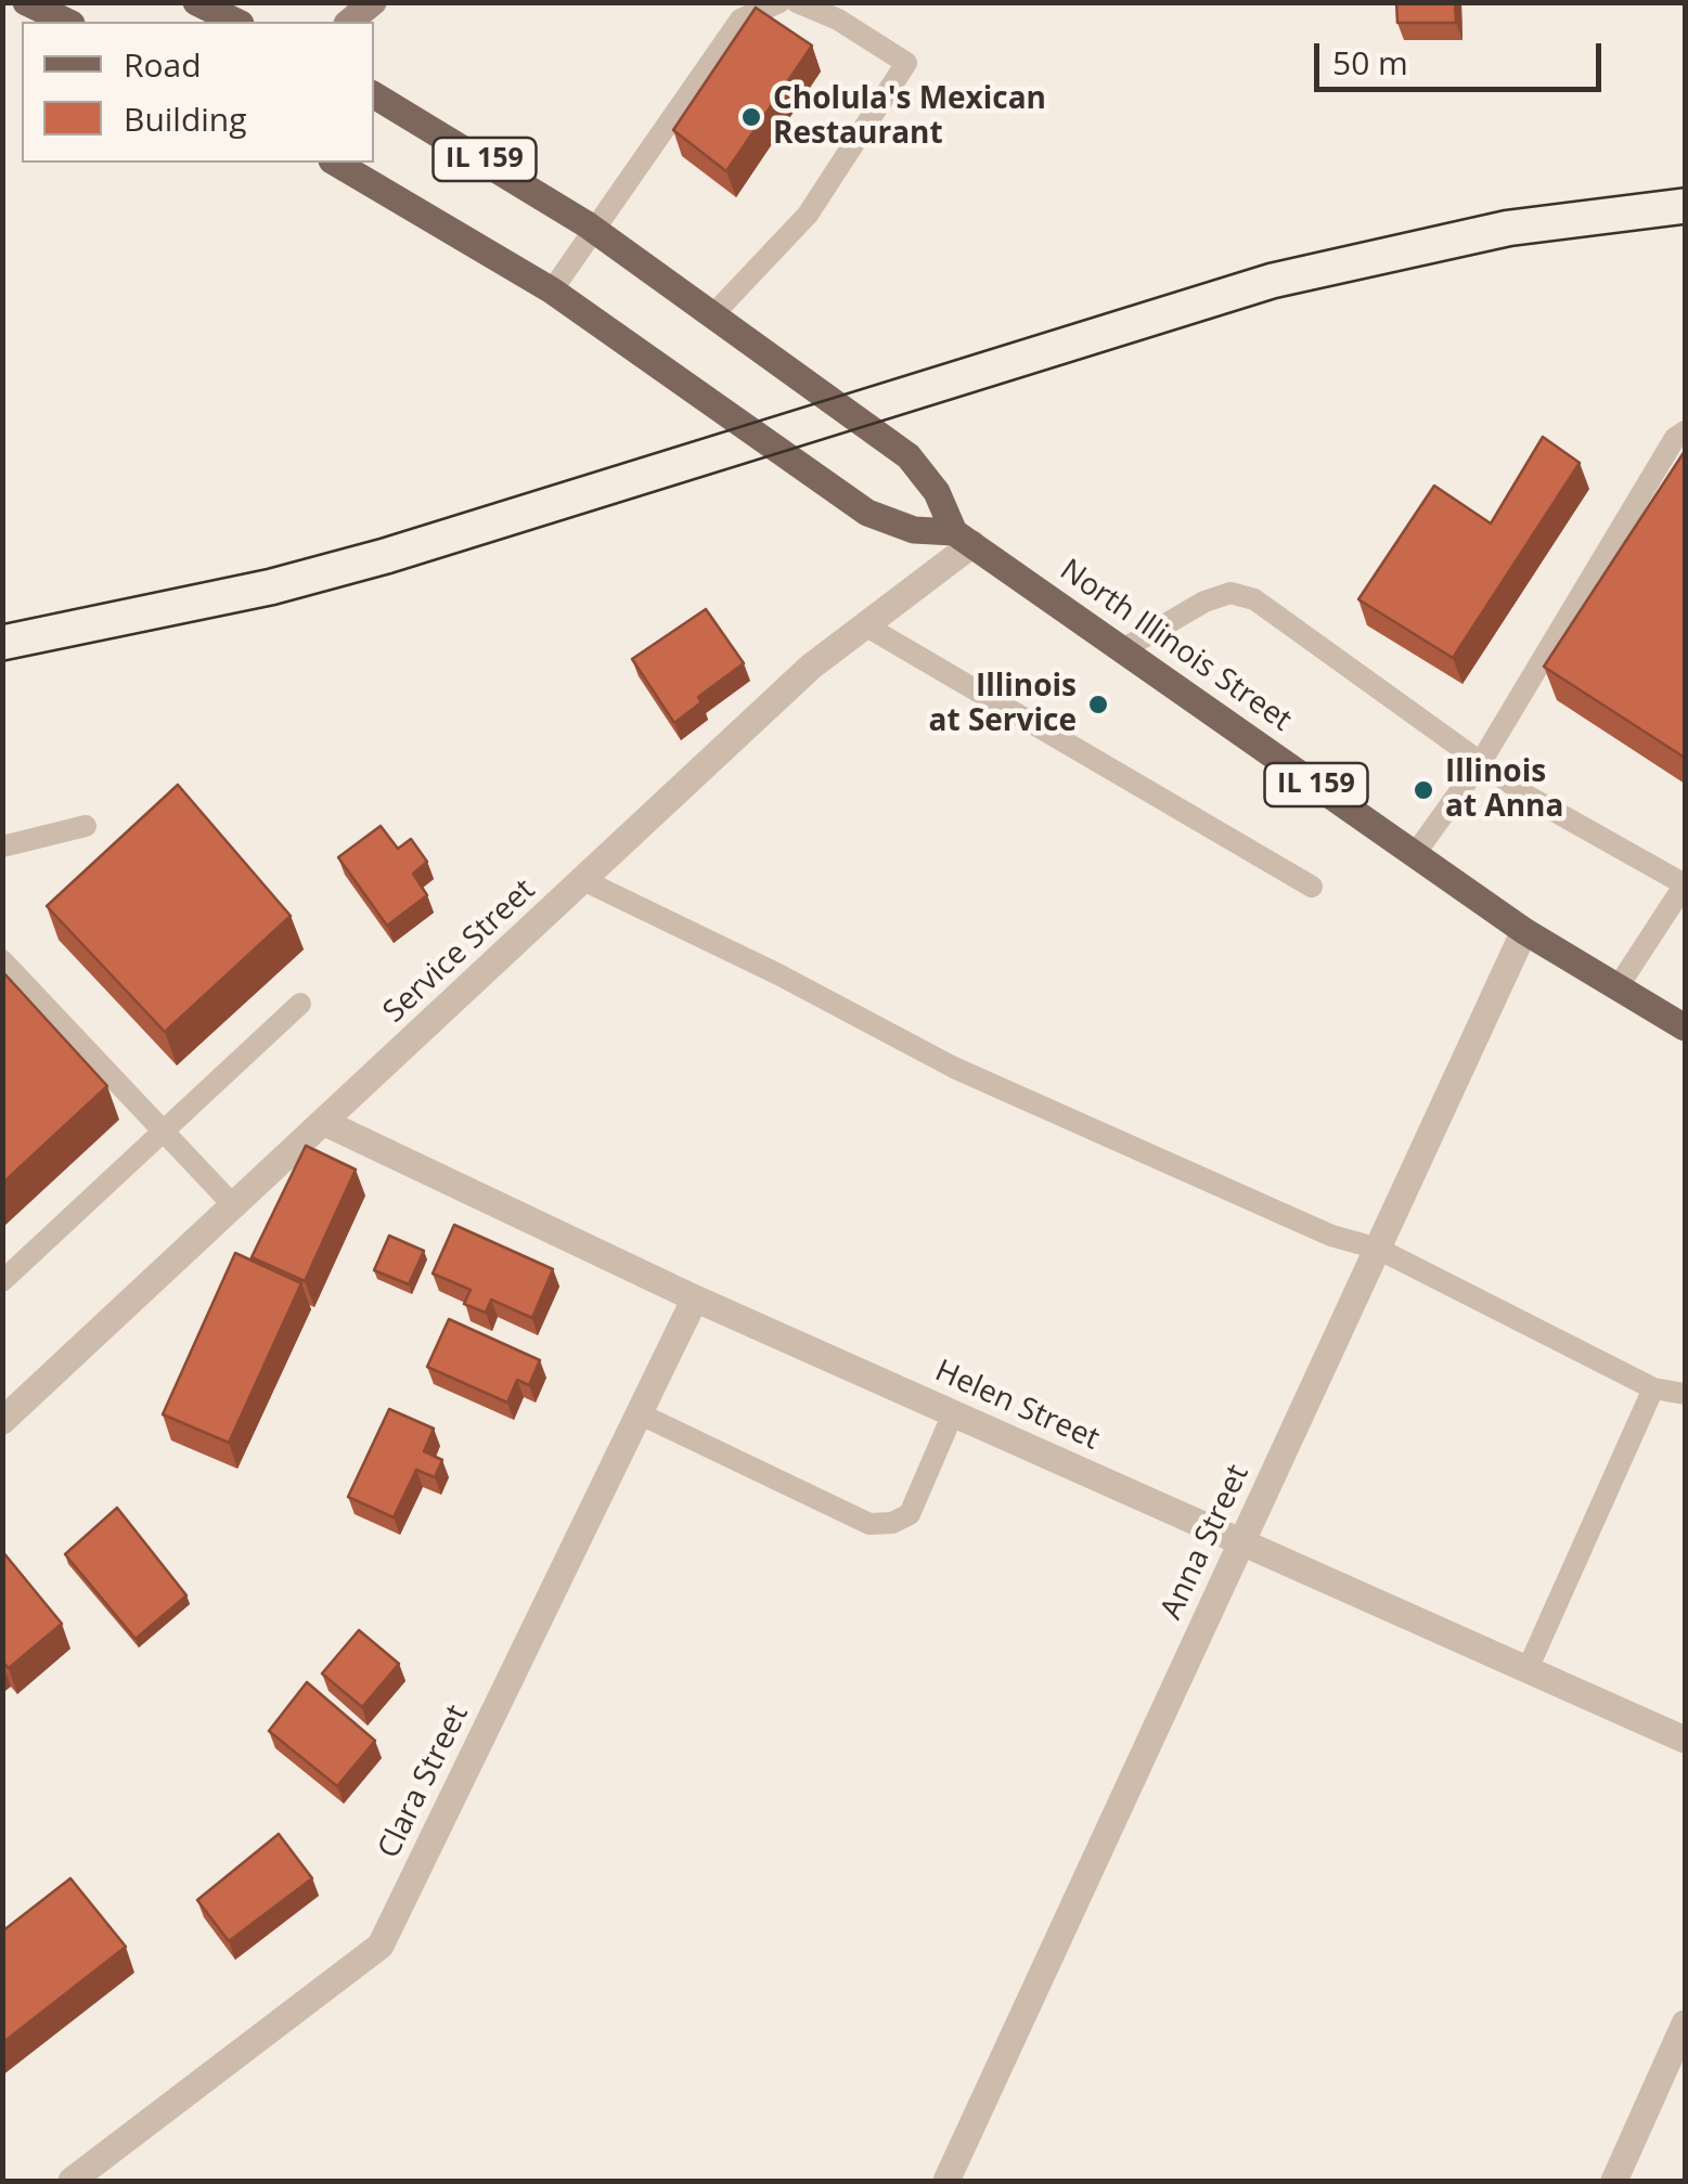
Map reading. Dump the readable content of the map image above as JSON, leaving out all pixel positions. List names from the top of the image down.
{
  "streets": {
    "main road": ["IL 159", "North Illinois Street"],
    "street": [
      "Service Street",
      "Helen Street",
      "Anna Street",
      "Clara Street"
    ]
  },
  "crossings": [
    ["North Illinois Street", "Service Street"],
    ["North Illinois Street", "Anna Street"],
    ["Service Street", "Helen Street"],
    ["Helen Street", "Anna Street"],
    ["Helen Street", "Clara Street"]
  ],
  "places": ["Cholula's Mexican Restaurant", "Illinois at Service", "Illinois at Anna"],
  "legend": ["Road", "Building"],
  "scale_bar": "50 m"
}
